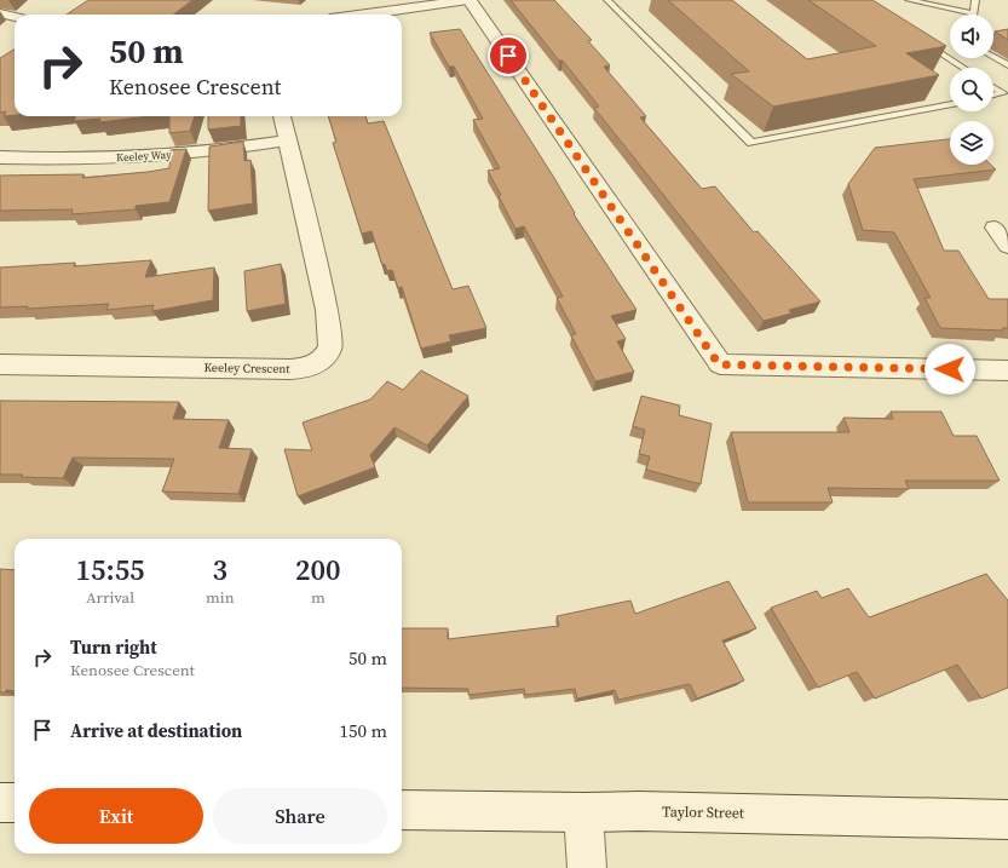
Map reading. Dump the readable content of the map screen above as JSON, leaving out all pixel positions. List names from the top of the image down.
{
  "streets": {
    "street": ["Keeley Way", "Keeley Crescent", "Taylor Street"]
  },
  "crossings": [
    ["Keeley Way", "Keeley Crescent"]
  ],
  "page": {
    "turn": ["50 m", "Kenosee Crescent"],
    "eta": [
      "15:55",
      "Arrival",
      "3",
      "min",
      "200",
      "m"
    ],
    "list": [
      {
        "name": "Turn right",
        "note": "Kenosee Crescent",
        "value": "50 m"
      },
      {
        "name": "Arrive at destination",
        "value": "150 m"
      }
    ],
    "buttons": ["Exit", "Share"]
  }
}
